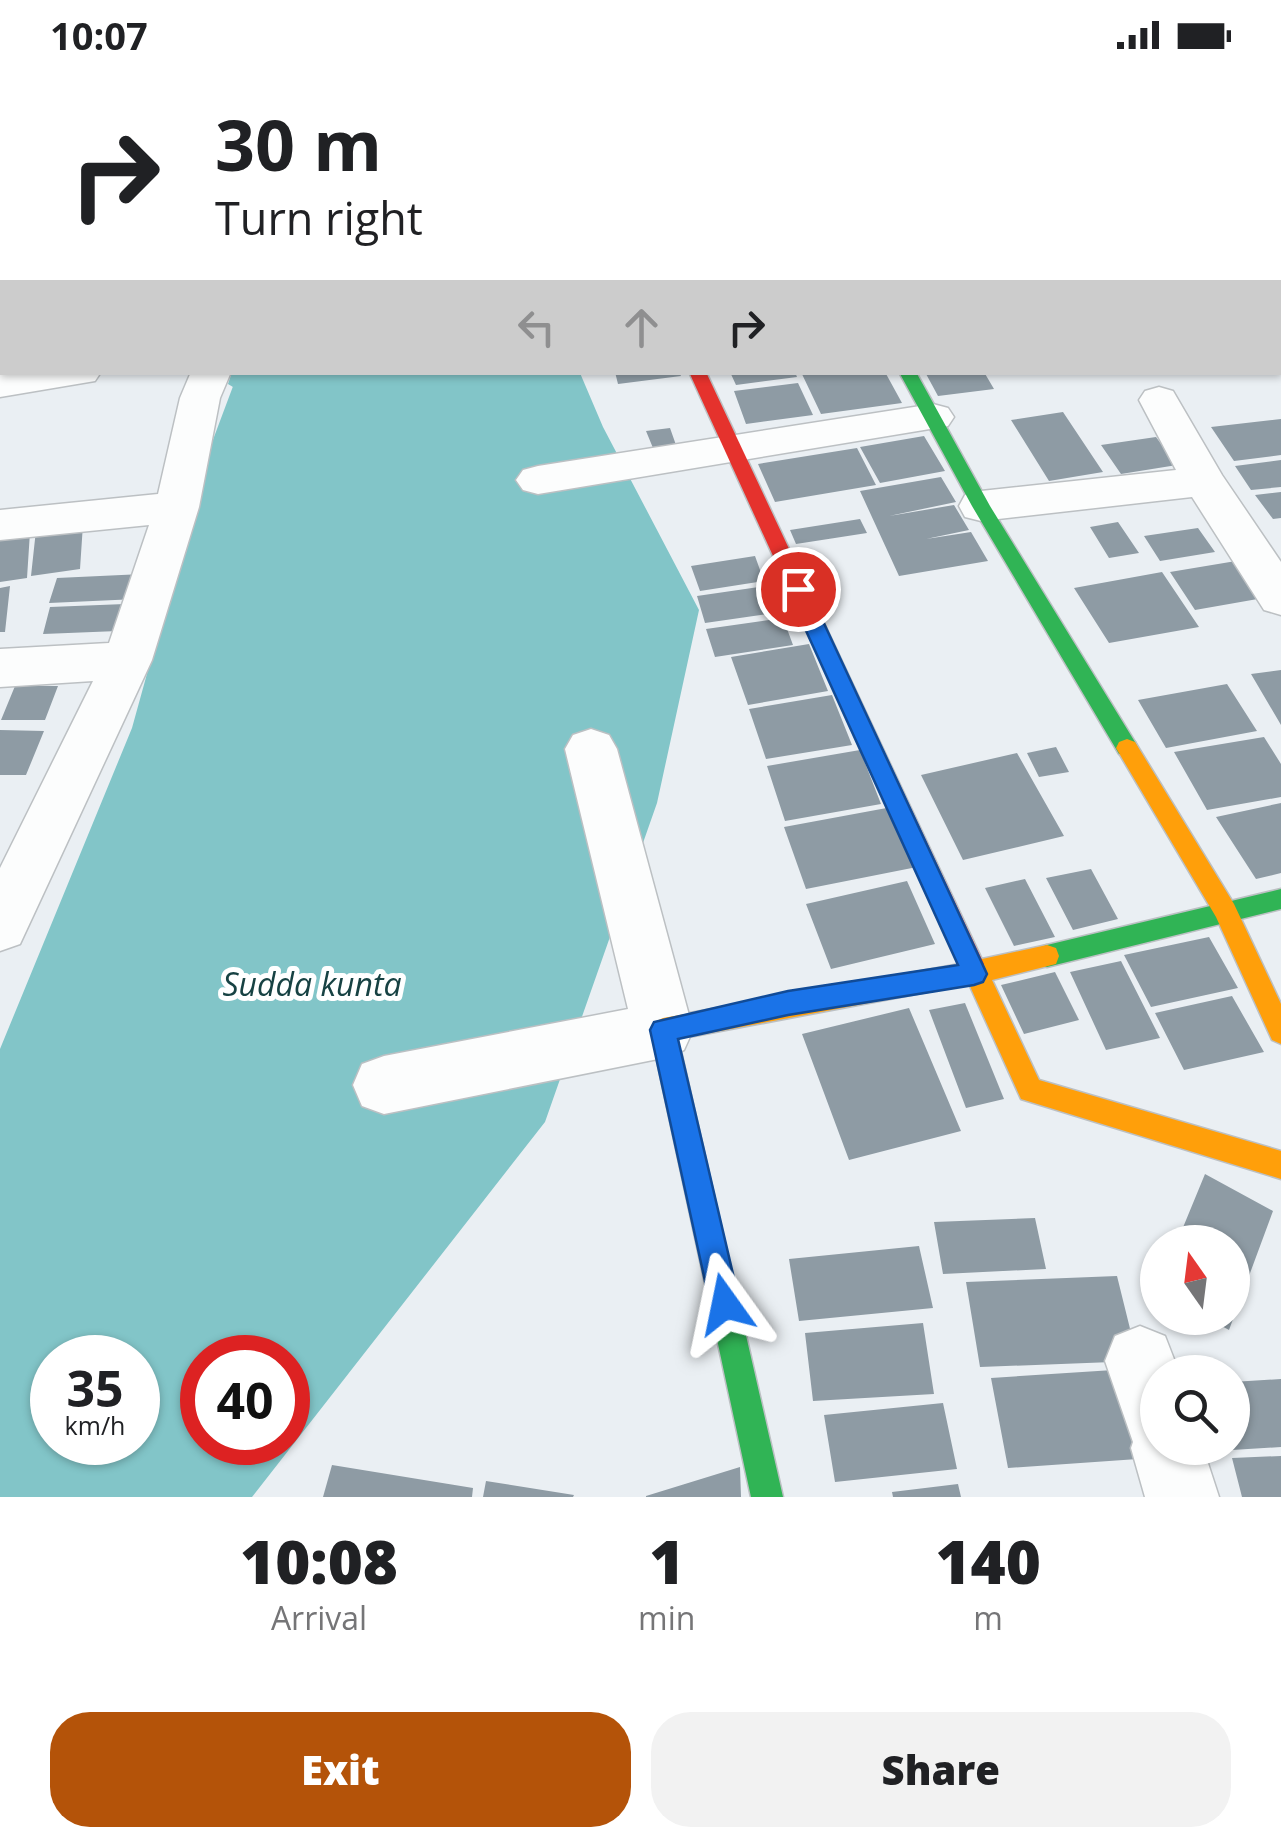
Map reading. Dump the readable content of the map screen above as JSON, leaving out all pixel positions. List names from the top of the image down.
{
  "water": ["Sudda kunta"],
  "north": "top",
  "page": {
    "status": "10:07",
    "turn": ["30 m", "Turn right"],
    "speed": "35 km/h",
    "limit": "40",
    "eta": [
      "10:08",
      "Arrival",
      "1",
      "min",
      "140",
      "m"
    ],
    "buttons": ["Exit", "Share"]
  }
}
